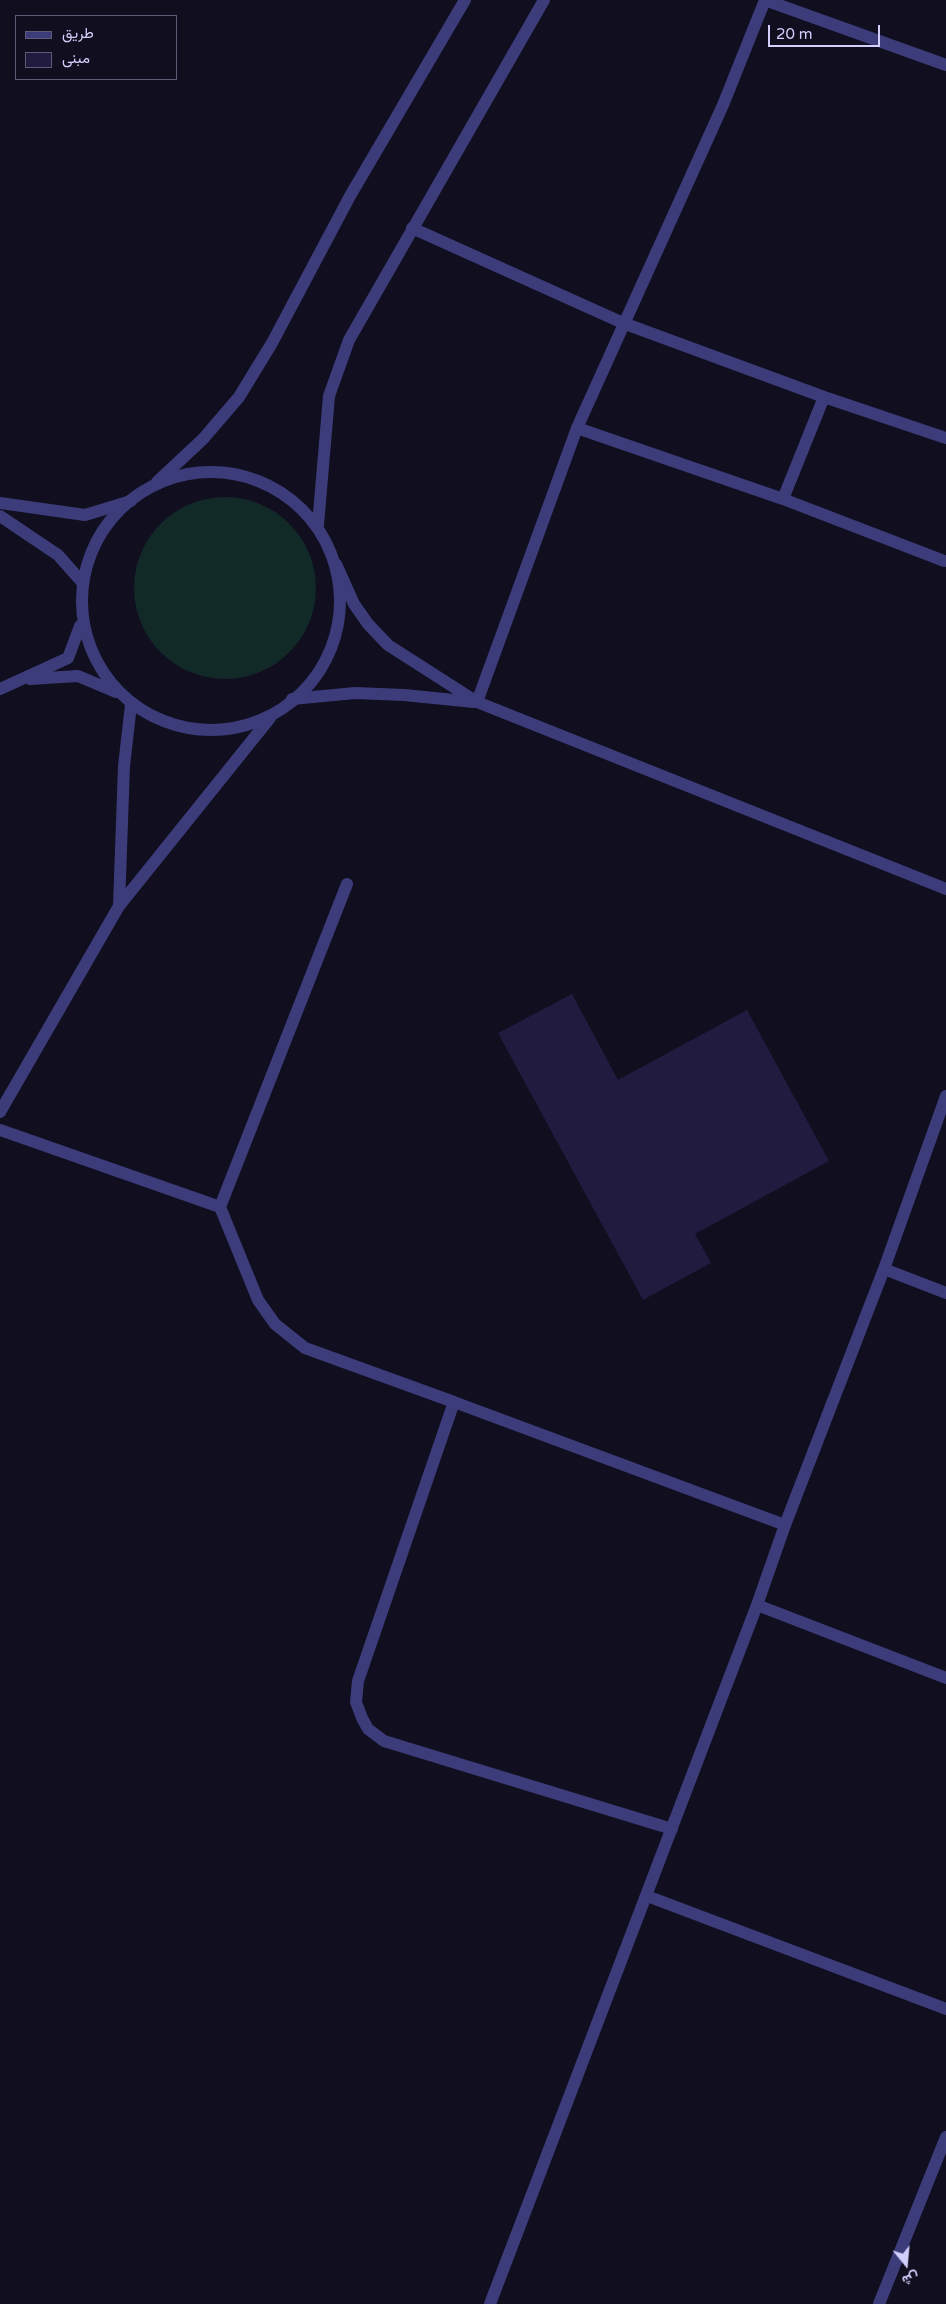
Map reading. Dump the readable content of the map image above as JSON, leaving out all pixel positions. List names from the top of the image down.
{
  "legend": ["طريق", "مبنى"],
  "scale_bar": "20 m",
  "north": "bottom"
}
